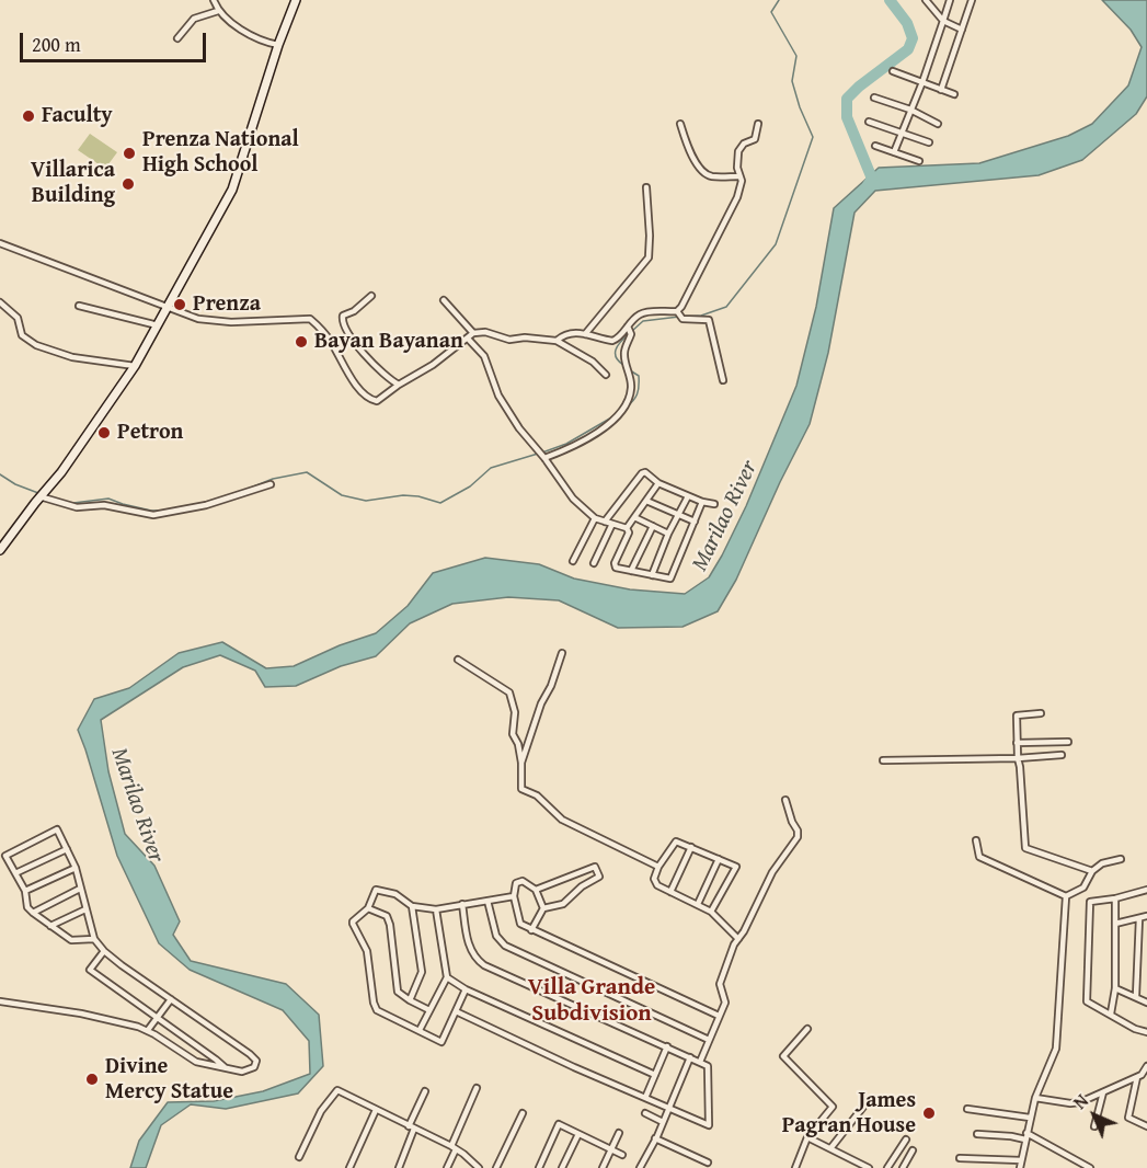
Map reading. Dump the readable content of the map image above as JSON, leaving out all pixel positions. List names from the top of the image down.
{
  "districts": ["Villa Grande Subdivision"],
  "water": ["Marilao River"],
  "places": [
    "Faculty",
    "Prenza National High School",
    "Villarica Building",
    "Prenza",
    "Bayan Bayanan",
    "Petron",
    "Divine Mercy Statue",
    "James Pagran House"
  ],
  "scale_bar": "200 m",
  "north": "top left"
}
